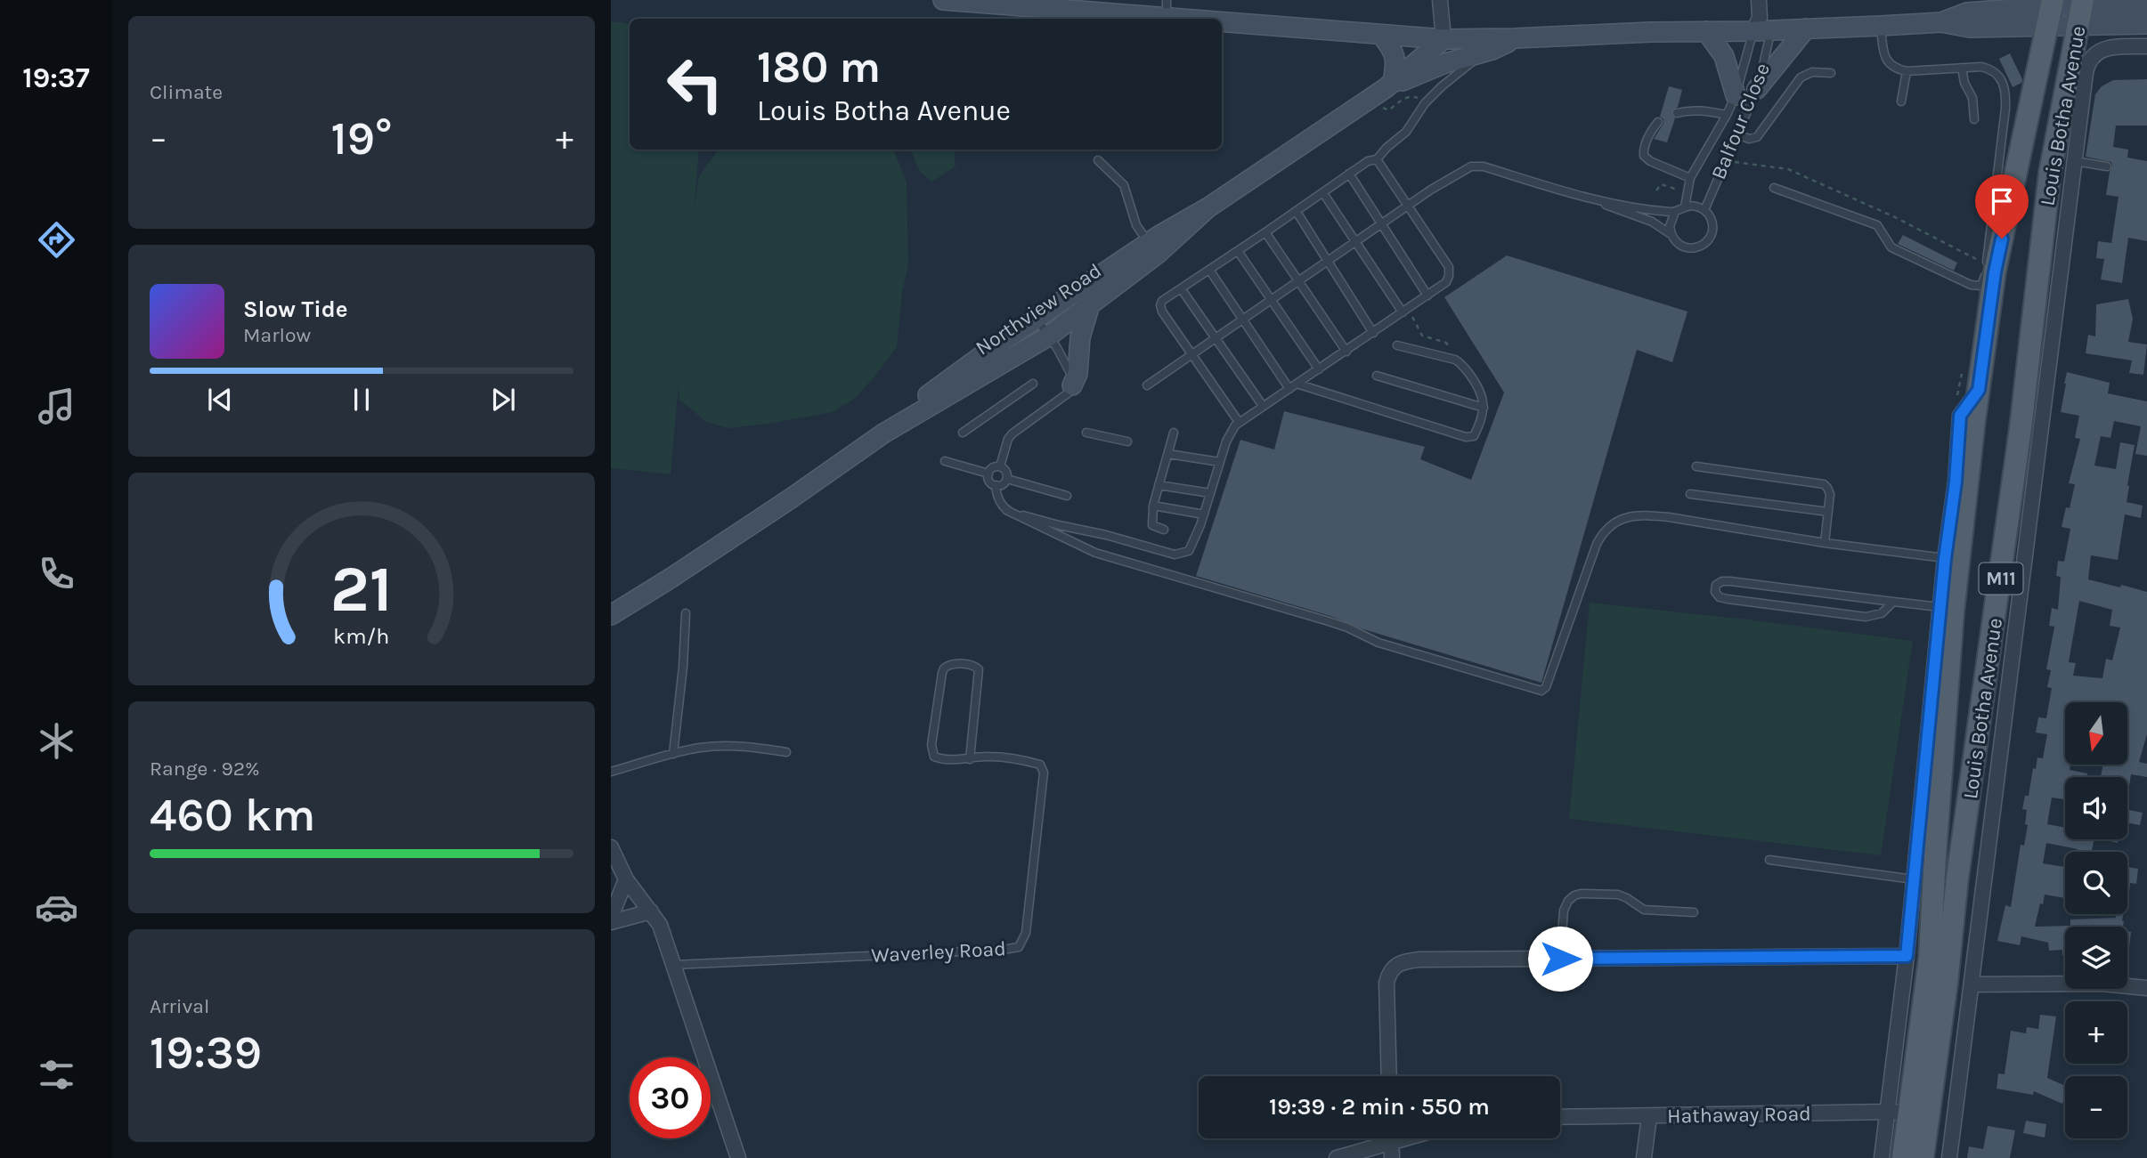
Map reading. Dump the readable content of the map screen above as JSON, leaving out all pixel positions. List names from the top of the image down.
{
  "streets": {
    "main road": ["Louis Botha Avenue", "Northview Road", "M11"],
    "street": ["Hathaway Road"],
    "lane": ["Balfour Close", "Waverley Road"]
  },
  "crossings": [
    ["Louis Botha Avenue", "Hathaway Road"]
  ],
  "north": "bottom",
  "page": {
    "tabs": "19:37",
    "tile": [
      "Climate",
      ["Range · 92%", "460 km"],
      ["Arrival", "19:39"]
    ],
    "turn": ["180 m", "Louis Botha Avenue"],
    "heat": ["−", "19°", "+"],
    "song": ["Slow Tide", "Marlow"],
    "map_buttons": ["+", "−"],
    "limit": "30",
    "trip": "19:39 · 2 min · 550 m",
    "gauge": ["21", "km/h"]
  }
}
